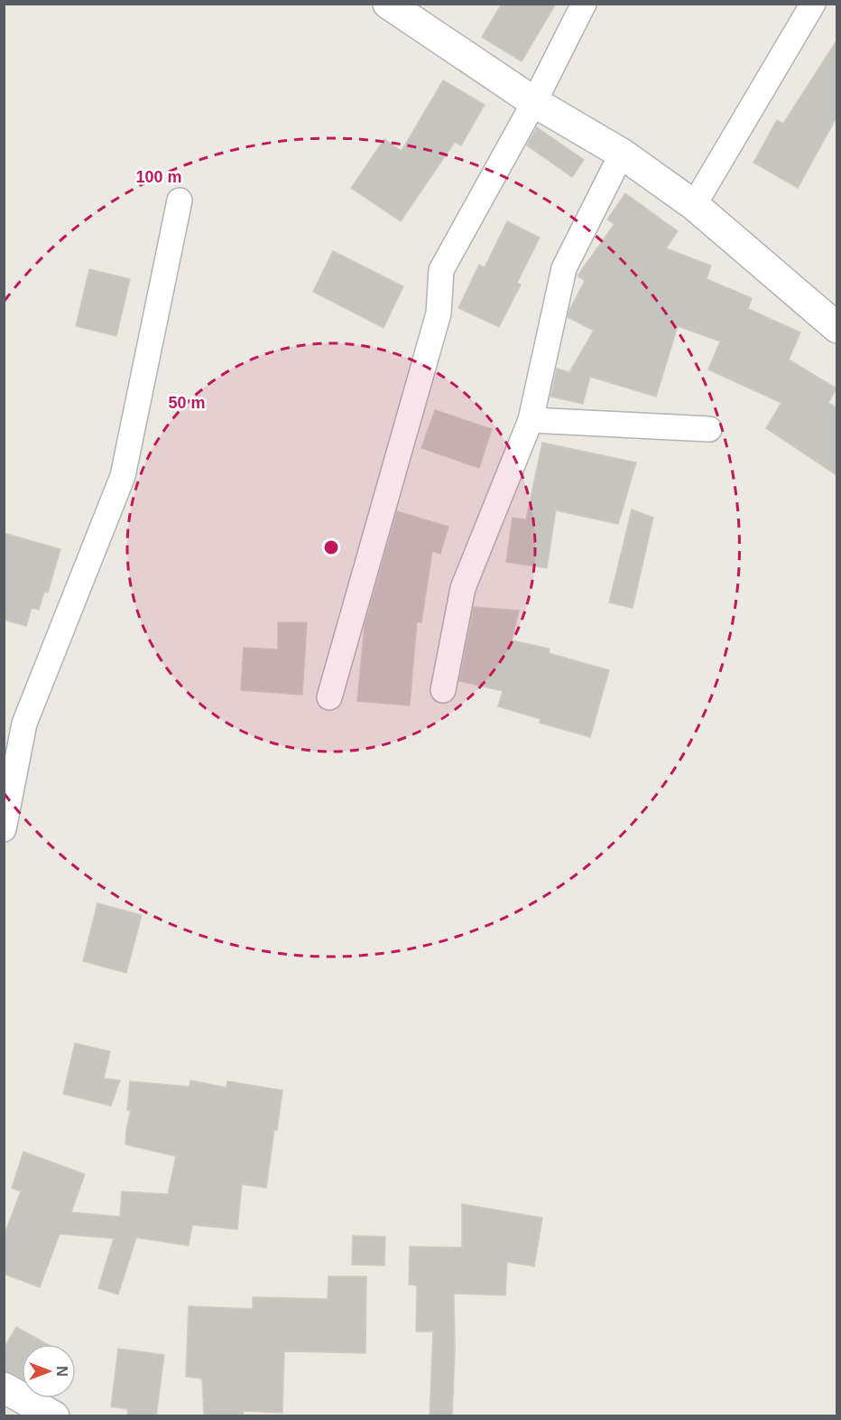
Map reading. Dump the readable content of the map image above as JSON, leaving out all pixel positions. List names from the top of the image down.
{
  "north": "right",
  "rings": ["100 m", "50 m"]
}
